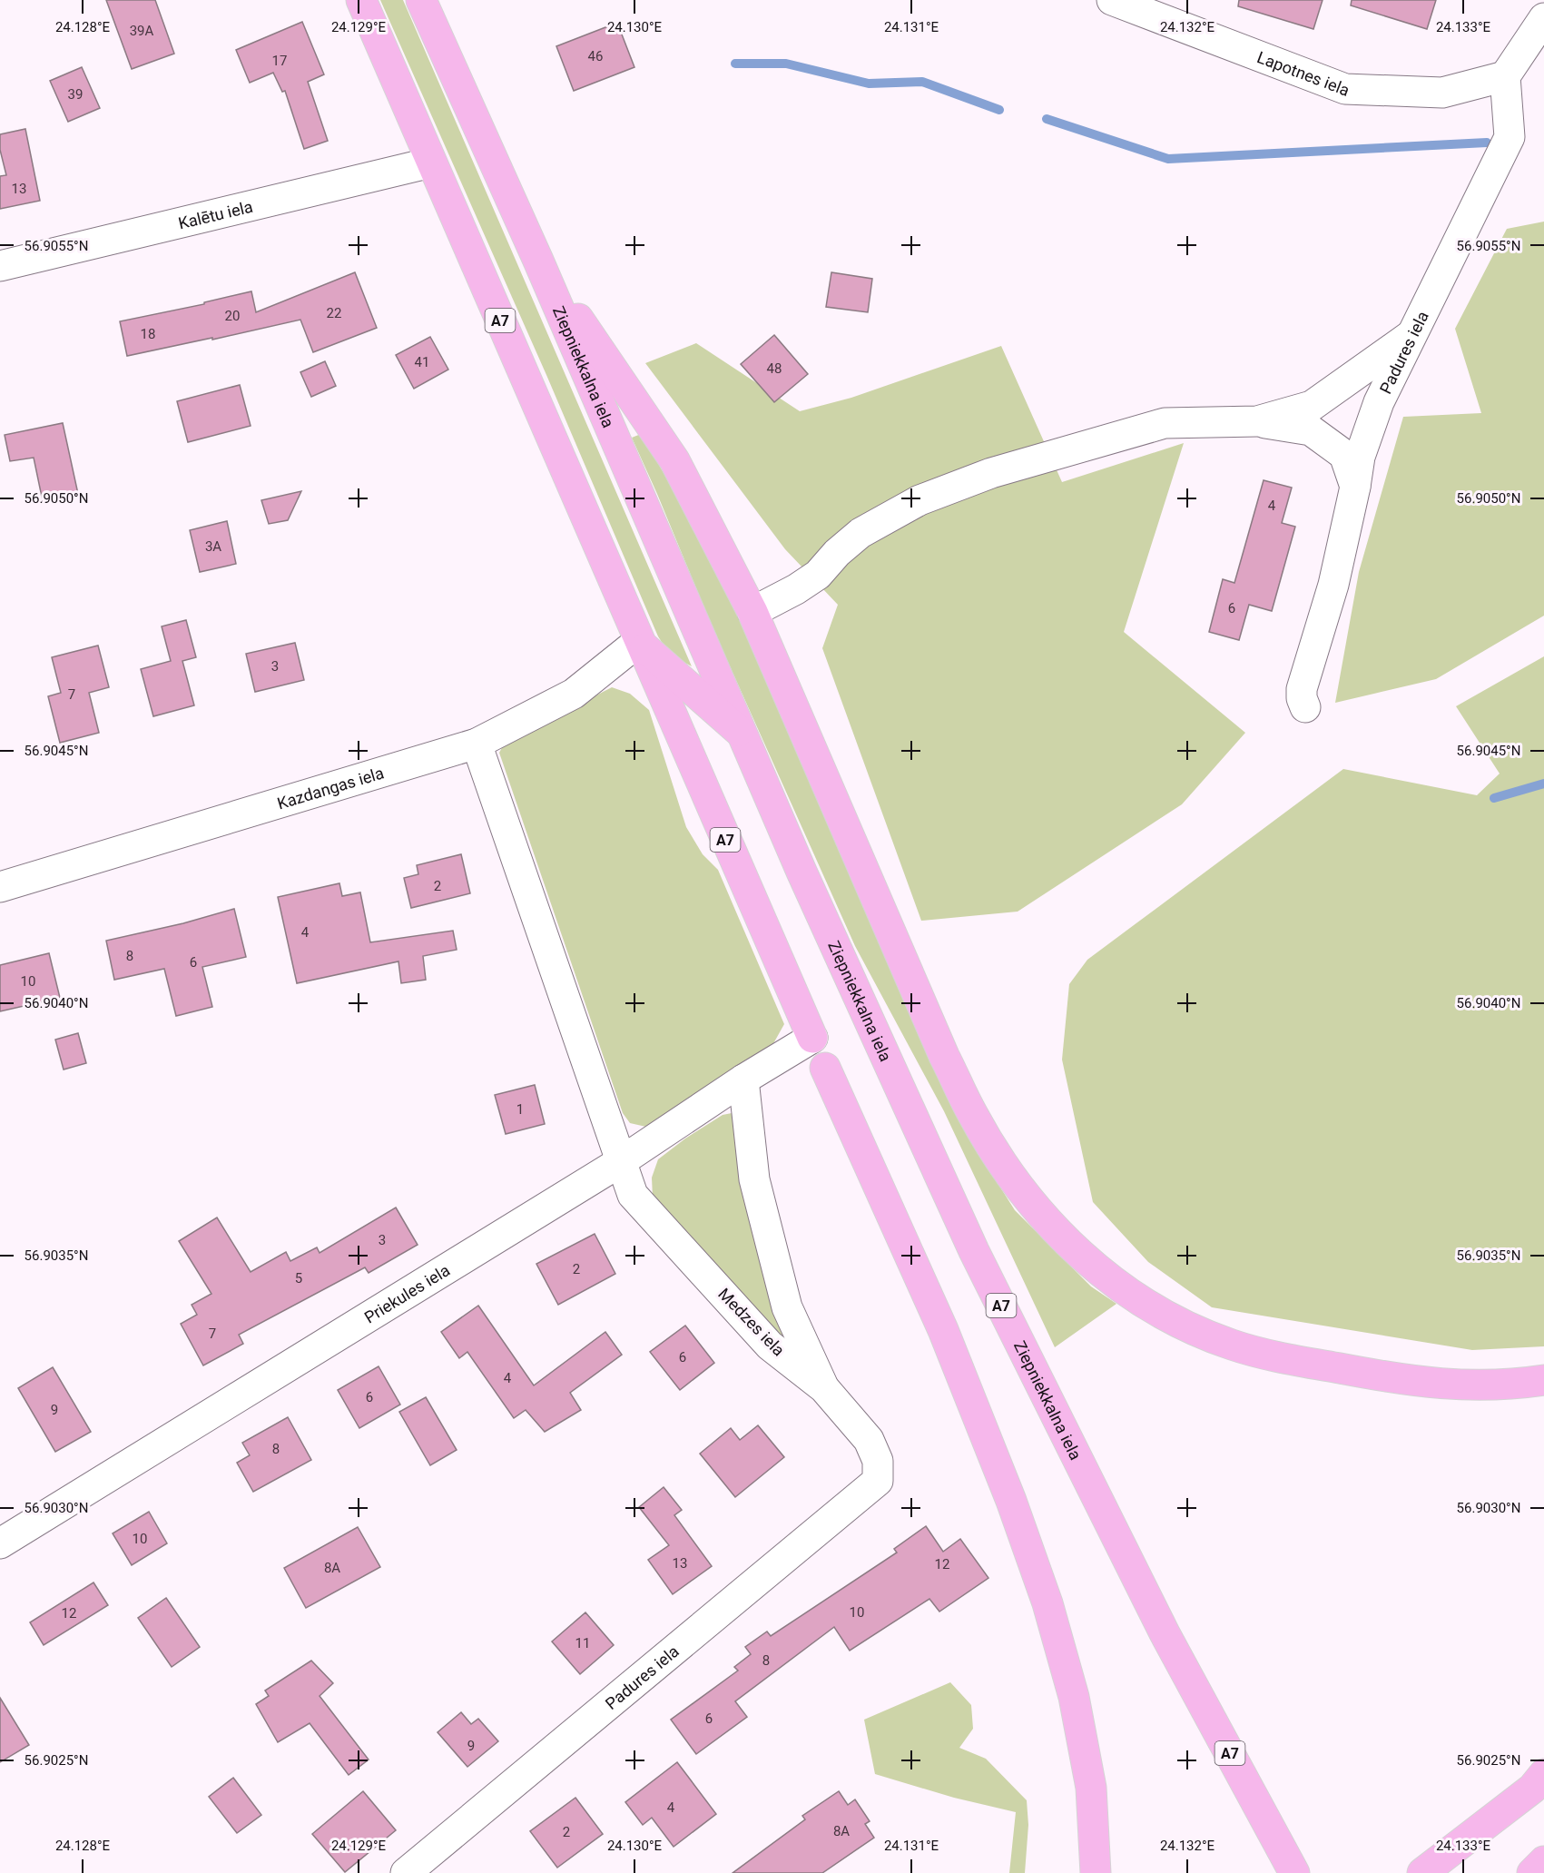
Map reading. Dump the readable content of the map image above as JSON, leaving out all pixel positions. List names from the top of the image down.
{
  "streets": {
    "highway": ["A7", "Ziepniekkalna iela"],
    "street": [
      "Lapotnes iela",
      "Kalētu iela",
      "Padures iela",
      "Kazdangas iela",
      "Priekules iela",
      "Medzes iela"
    ]
  },
  "crossings": [
    ["Lapotnes iela", "Padures iela"],
    ["Kalētu iela", "Ziepniekkalna iela"],
    ["Padures iela", "Medzes iela"],
    ["Ziepniekkalna iela", "Kazdangas iela"],
    ["Ziepniekkalna iela", "Priekules iela"],
    ["Kazdangas iela", "Medzes iela"],
    ["Priekules iela", "Medzes iela"]
  ],
  "house_numbers": [
    "39A",
    "46",
    "17",
    "39",
    "13",
    "22",
    "20",
    "18",
    "41",
    "48",
    "4",
    "3A",
    "6",
    "3",
    "7",
    "2",
    "4",
    "8",
    "6",
    "10",
    "1",
    "3",
    "2",
    "5",
    "7",
    "6",
    "4",
    "6",
    "9",
    "8",
    "10",
    "13",
    "12",
    "8A",
    "10",
    "12",
    "11",
    "8",
    "6",
    "9",
    "4",
    "8A",
    "2"
  ],
  "coordinates": [
    "24.128°E",
    "24.129°E",
    "24.130°E",
    "24.131°E",
    "24.132°E",
    "24.133°E",
    "56.9055°N",
    "56.9050°N",
    "56.9045°N",
    "56.9040°N",
    "56.9035°N",
    "56.9030°N",
    "56.9025°N"
  ]
}
